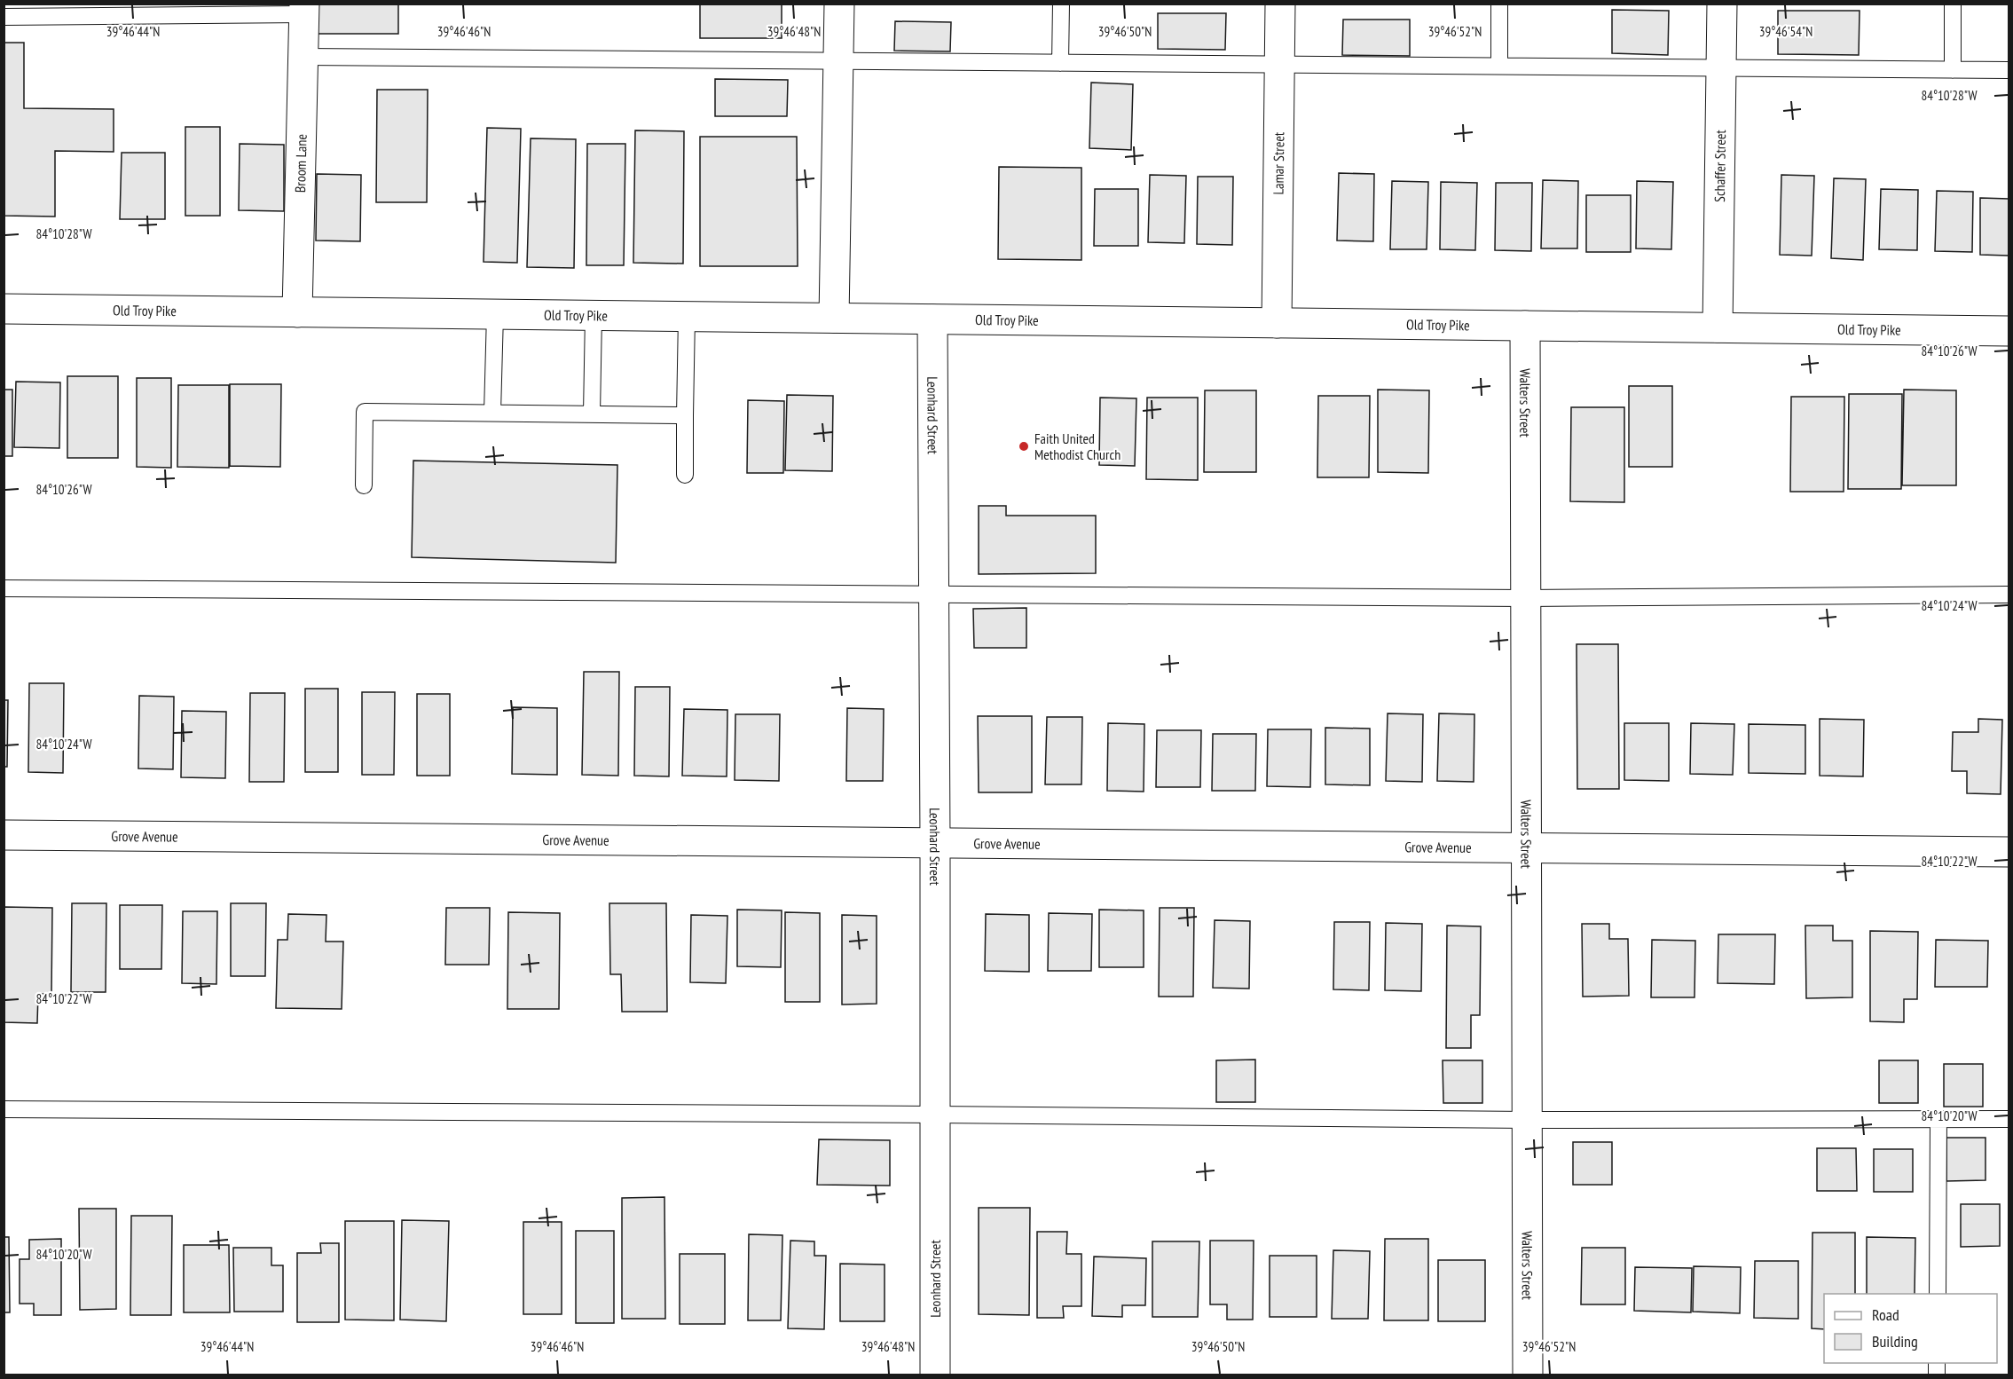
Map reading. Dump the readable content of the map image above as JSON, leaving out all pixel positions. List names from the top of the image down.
{
  "streets": {
    "street": [
      "Broom Lane",
      "Lamar Street",
      "Schaffer Street",
      "Old Troy Pike",
      "Walters Street",
      "Leonhard Street",
      "Grove Avenue"
    ]
  },
  "crossings": [
    ["Broom Lane", "Old Troy Pike"],
    ["Lamar Street", "Old Troy Pike"],
    ["Schaffer Street", "Old Troy Pike"],
    ["Old Troy Pike", "Walters Street"],
    ["Old Troy Pike", "Leonhard Street"],
    ["Walters Street", "Grove Avenue"],
    ["Leonhard Street", "Grove Avenue"]
  ],
  "places": ["Faith United Methodist Church"],
  "legend": ["Road", "Building"],
  "coordinates": [
    "39°46'44\"N",
    "39°46'46\"N",
    "39°46'48\"N",
    "39°46'50\"N",
    "39°46'52\"N",
    "39°46'54\"N",
    "84°10'28\"W",
    "84°10'26\"W",
    "84°10'24\"W",
    "84°10'22\"W",
    "84°10'20\"W"
  ]
}
